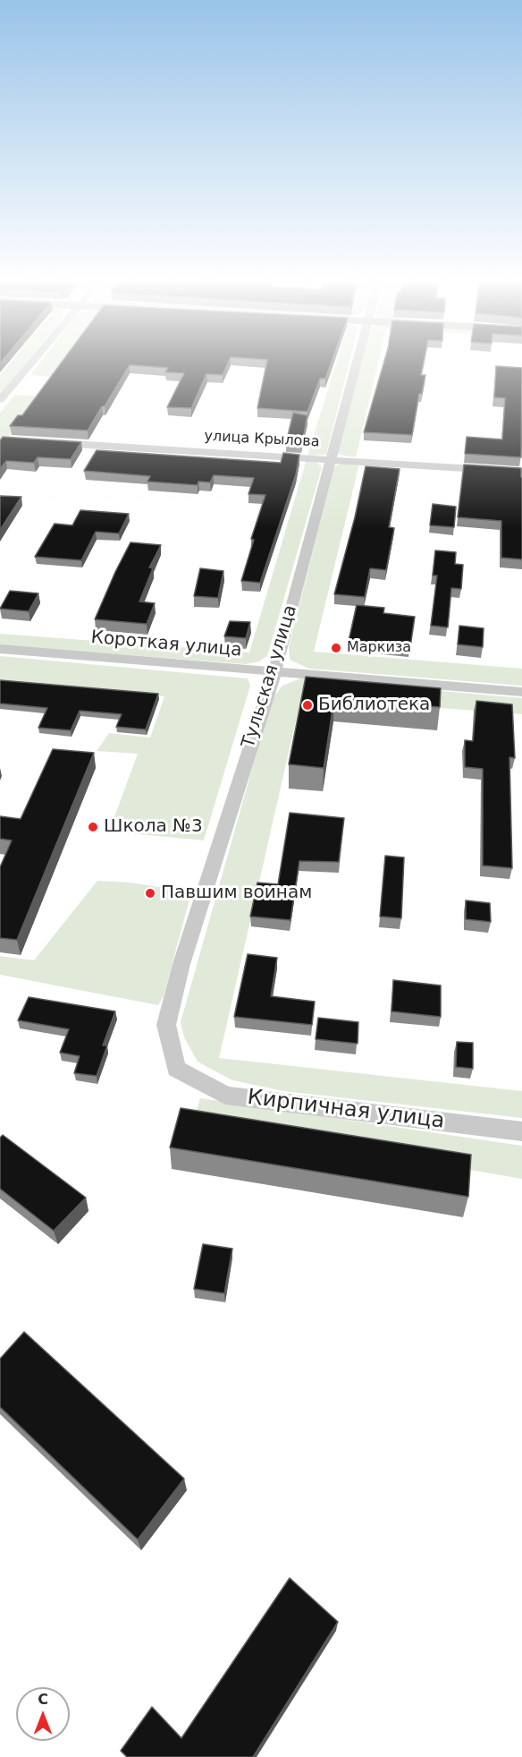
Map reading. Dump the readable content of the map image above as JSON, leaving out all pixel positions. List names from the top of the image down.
{
  "streets": {
    "street": [
      "улица Крылова",
      "Короткая улица",
      "Тульская улица",
      "Кирпичная улица"
    ]
  },
  "crossings": [
    ["улица Крылова", "Тульская улица"],
    ["Короткая улица", "Тульская улица"],
    ["Тульская улица", "Кирпичная улица"]
  ],
  "places": [
    "Маркиза",
    "Библиотека",
    "Школа №3",
    "Павшим воинам"
  ],
  "north": "top"
}
